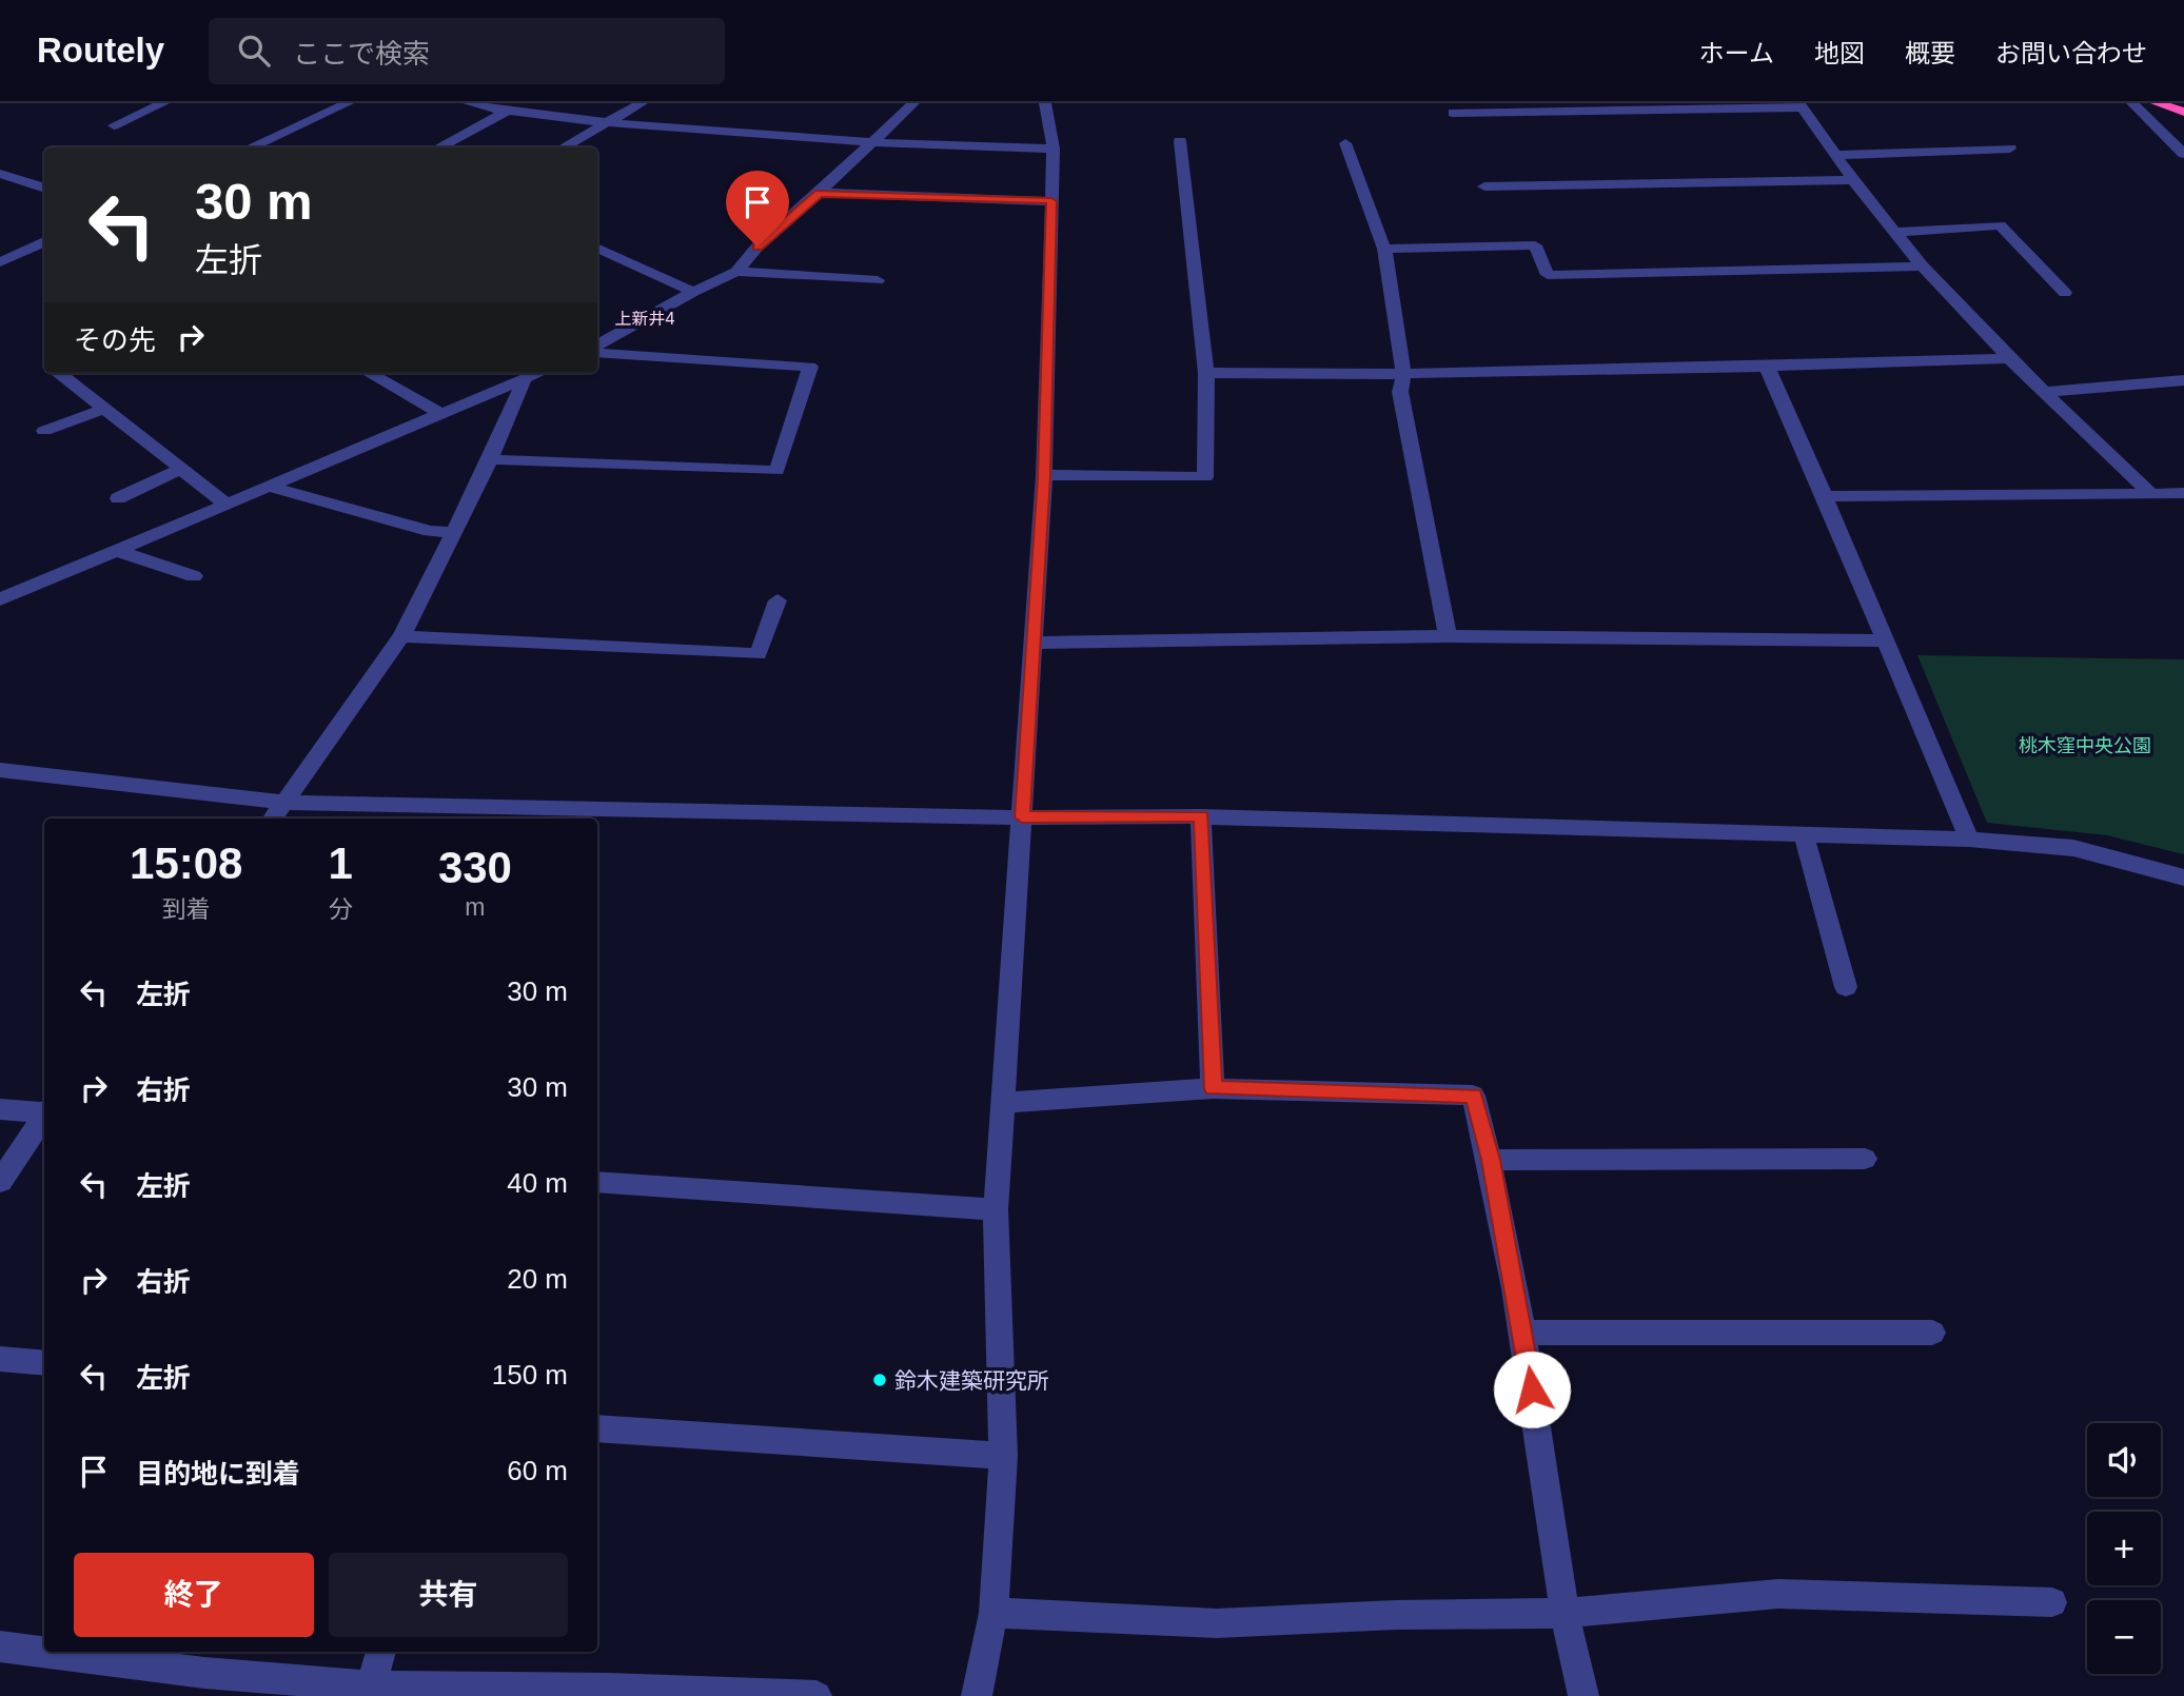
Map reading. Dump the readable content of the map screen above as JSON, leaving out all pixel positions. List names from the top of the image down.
{
  "districts": ["上新井4"],
  "parks": ["桃木窪中央公園"],
  "places": ["鈴木建築研究所"],
  "page": {
    "header": "Routely",
    "search": "ここで検索",
    "nav": [
      "ホーム",
      "地図",
      "概要",
      "お問い合わせ"
    ],
    "turn": ["30 m", "左折"],
    "then": "その先",
    "eta": [
      "15:08",
      "到着",
      "1",
      "分",
      "330",
      "m"
    ],
    "list": [
      {
        "name": "左折",
        "value": "30 m"
      },
      {
        "name": "右折",
        "value": "30 m"
      },
      {
        "name": "左折",
        "value": "40 m"
      },
      {
        "name": "右折",
        "value": "20 m"
      },
      {
        "name": "左折",
        "value": "150 m"
      },
      {
        "name": "目的地に到着",
        "value": "60 m"
      }
    ],
    "map_buttons": ["+", "−"],
    "buttons": ["終了", "共有"]
  }
}
